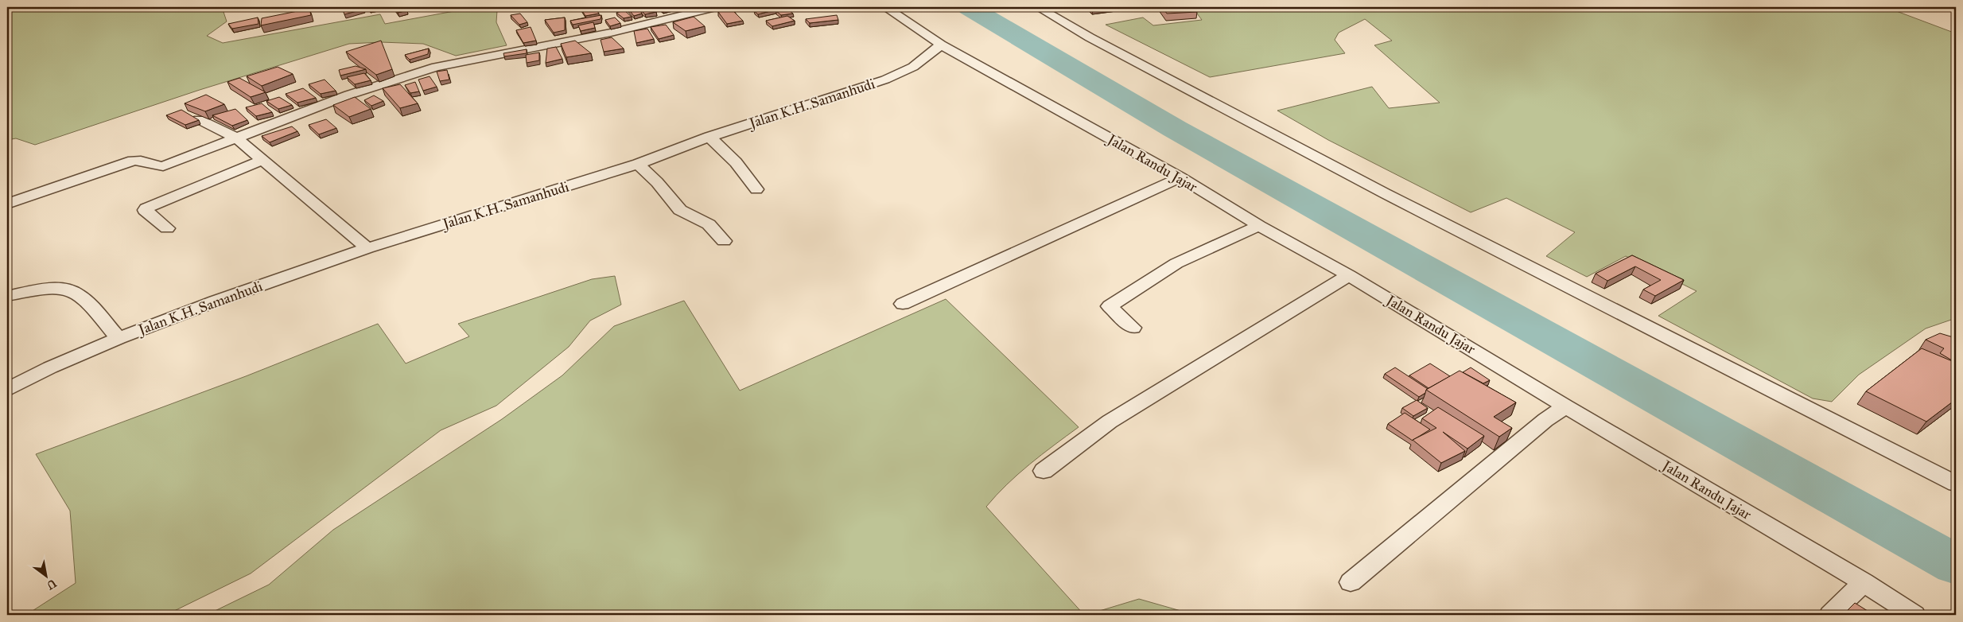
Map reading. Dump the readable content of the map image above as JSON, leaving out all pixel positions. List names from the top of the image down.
{
  "streets": {
    "street": ["Jalan K.H. Samanhudi", "Jalan Randu Jajar"]
  },
  "crossings": [
    ["Jalan K.H. Samanhudi", "Jalan Randu Jajar"]
  ],
  "north": "bottom right"
}
